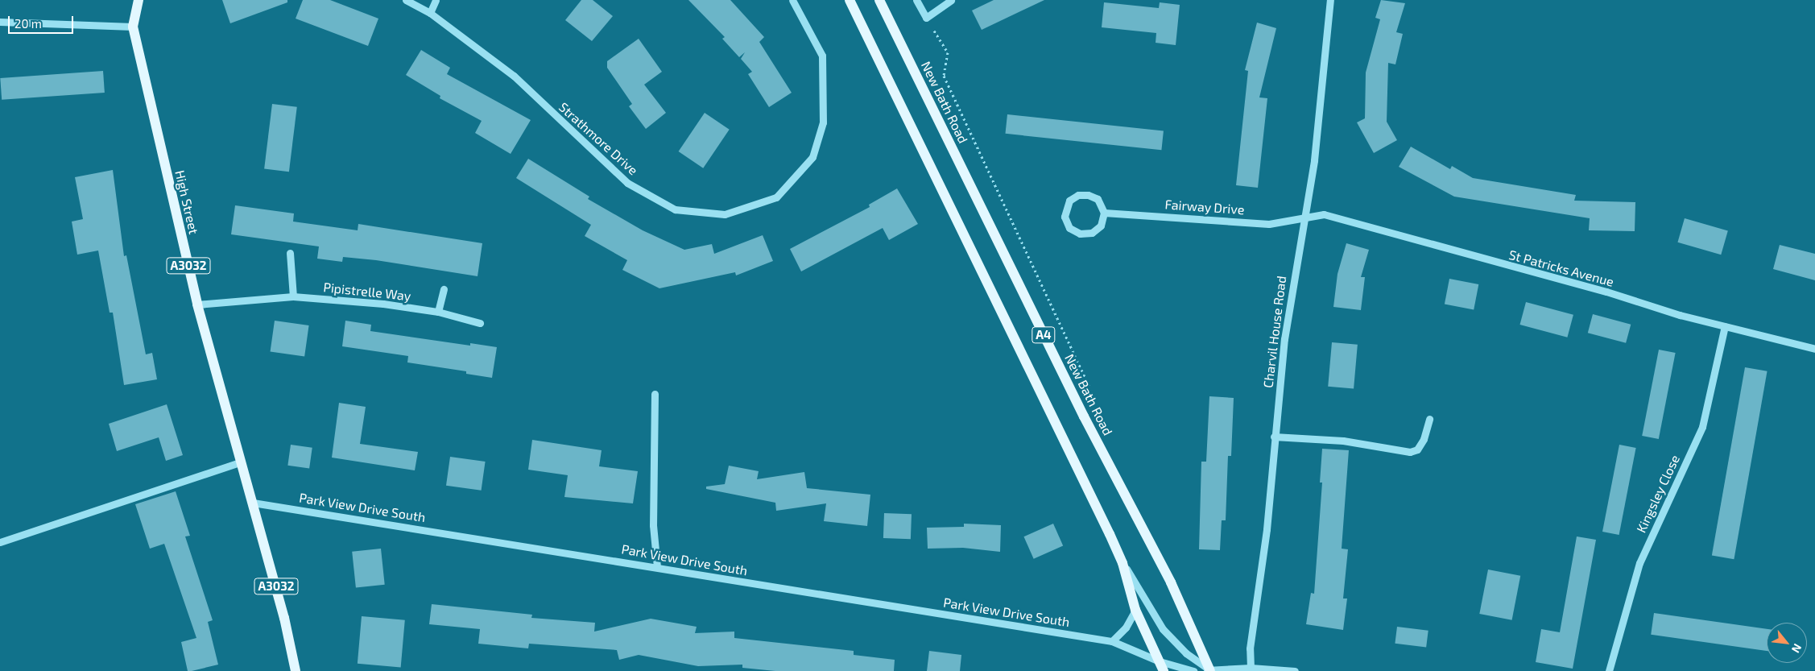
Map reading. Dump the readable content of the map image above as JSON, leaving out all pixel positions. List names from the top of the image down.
{
  "streets": {
    "main road": [
      "New Bath Road",
      "High Street",
      "A3032",
      "A4"
    ],
    "street": [
      "Strathmore Drive",
      "Fairway Drive",
      "St Patricks Avenue",
      "Pipistrelle Way",
      "Charvil House Road",
      "Kingsley Close",
      "Park View Drive South"
    ]
  },
  "crossings": [
    ["High Street", "A3032"],
    ["High Street", "Pipistrelle Way"],
    ["High Street", "Park View Drive South"],
    ["Fairway Drive", "St Patricks Avenue"],
    ["Fairway Drive", "Charvil House Road"],
    ["A3032", "Park View Drive South"],
    ["St Patricks Avenue", "Charvil House Road"],
    ["St Patricks Avenue", "Kingsley Close"],
    ["A4", "Park View Drive South"]
  ],
  "scale_bar": "20 m",
  "north": "bottom right"
}
